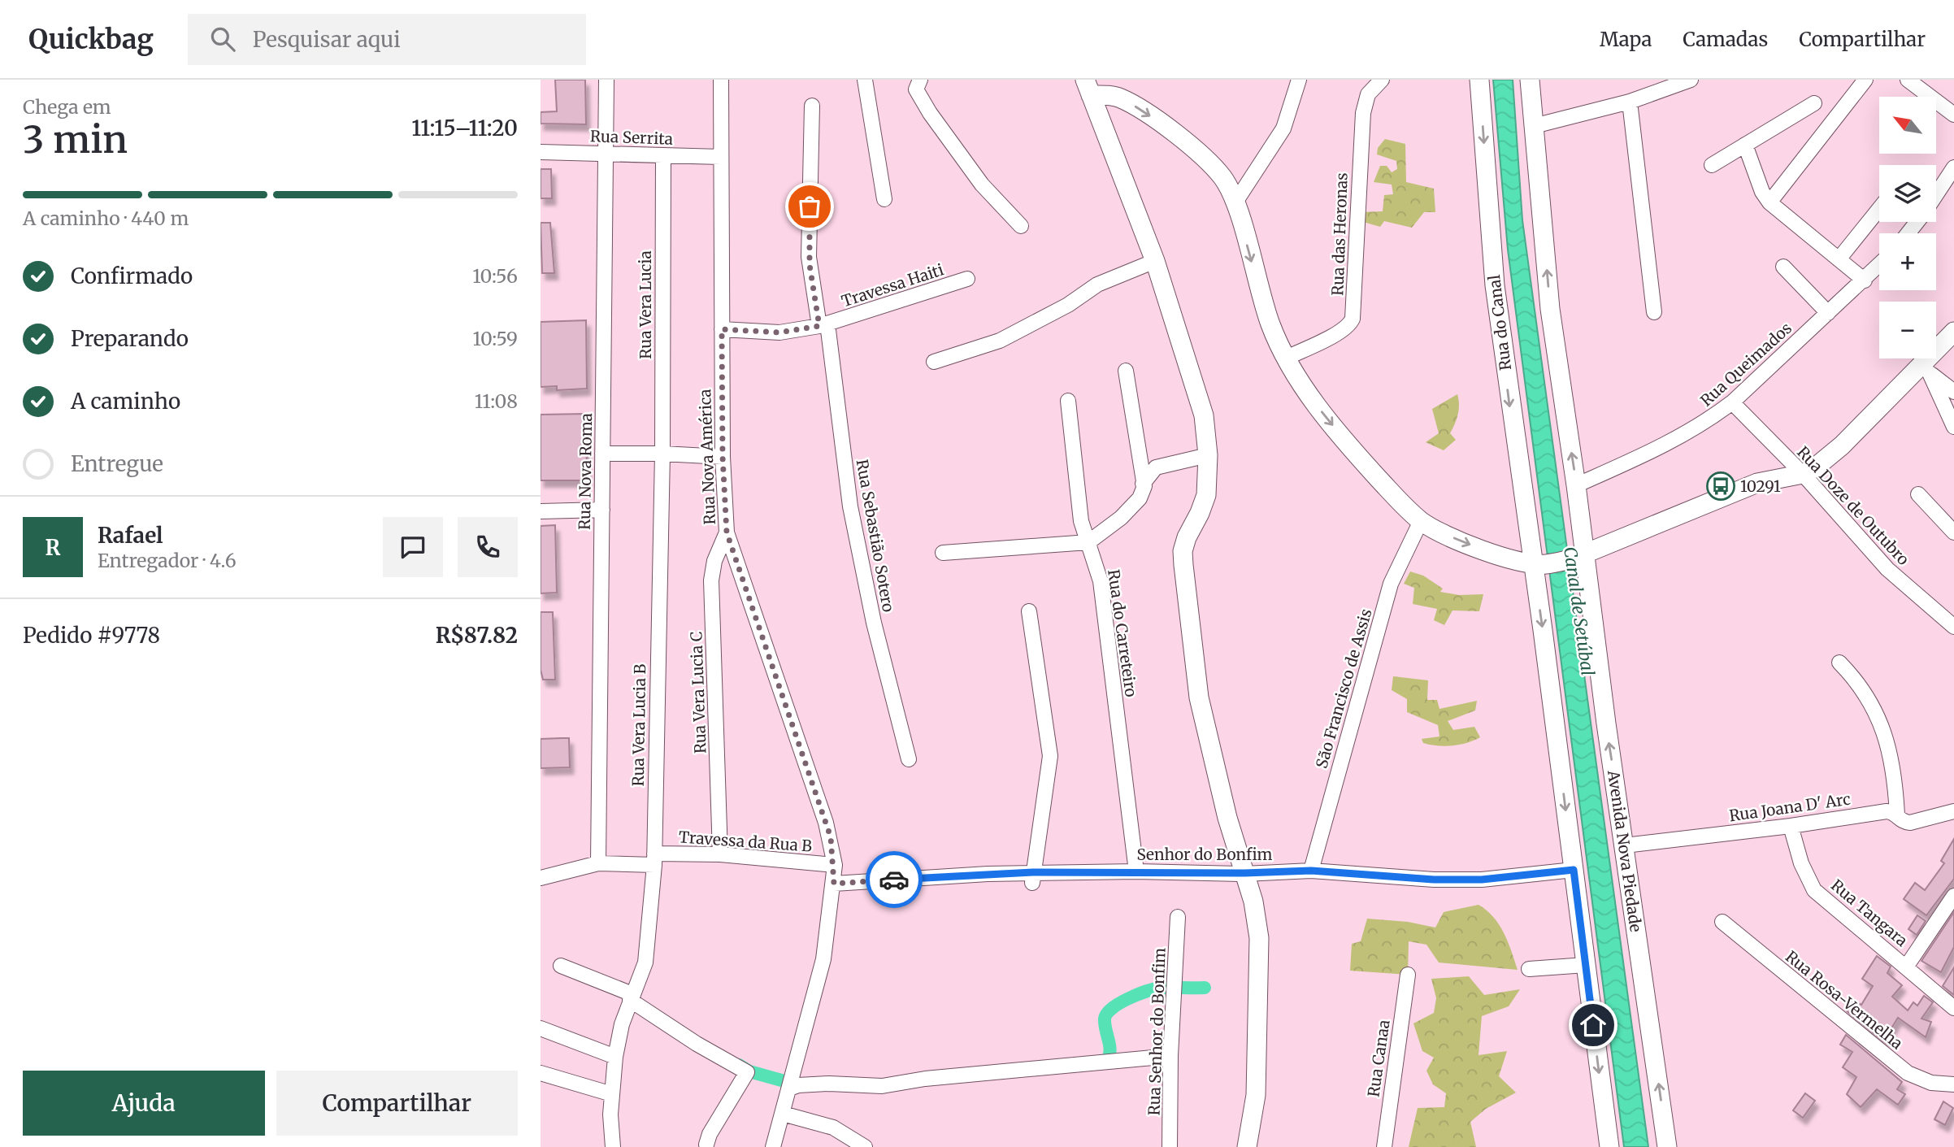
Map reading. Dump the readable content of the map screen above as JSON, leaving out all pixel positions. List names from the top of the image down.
{
  "streets": {
    "street": [
      "Rua Serrita",
      "Rua das Heronas",
      "Travessa Haiti",
      "Rua Vera Lucia",
      "Rua do Canal",
      "Rua Queimados",
      "Rua Nova América",
      "Rua Nova Roma",
      "Rua Doze de Outubro",
      "Rua Sebastião Sotero",
      "Rua do Carreteiro",
      "São Francisco de Assis",
      "Rua Vera Lucia C",
      "Rua Vera Lucia B",
      "Rua Joana D' Arc",
      "Travessa da Rua B",
      "Avenida Nova Piedade",
      "Senhor do Bonfim",
      "Rua Tangara",
      "Rua Rosa-Vermelha",
      "Rua Senhor do Bonfim",
      "Rua Canaa"
    ]
  },
  "crossings": [
    ["Rua Serrita", "Rua Vera Lucia"],
    ["Rua Serrita", "Rua Nova América"],
    ["Rua Serrita", "Rua Nova Roma"],
    ["Travessa Haiti", "Rua Sebastião Sotero"],
    ["Rua Vera Lucia", "Rua Vera Lucia B"],
    ["Rua Queimados", "Rua Doze de Outubro"],
    ["Rua Nova América", "Rua Vera Lucia C"],
    ["Rua Nova América", "Travessa da Rua B"],
    ["Rua Nova América", "Senhor do Bonfim"],
    ["Rua Nova Roma", "Travessa da Rua B"],
    ["Rua do Carreteiro", "Senhor do Bonfim"],
    ["São Francisco de Assis", "Senhor do Bonfim"],
    ["Rua Vera Lucia C", "Travessa da Rua B"],
    ["Rua Vera Lucia B", "Travessa da Rua B"],
    ["Rua Joana D' Arc", "Avenida Nova Piedade"],
    ["Rua Joana D' Arc", "Rua Tangara"]
  ],
  "water": ["Canal de Setúbal"],
  "places": {
    "bus stop": ["10291"]
  },
  "north": "top left",
  "page": {
    "header": "Quickbag",
    "search": "Pesquisar aqui",
    "nav": ["Mapa", "Camadas", "Compartilhar"],
    "heading": ["3 min", "Chega em", "11:15–11:20"],
    "panel": [
      "Rafael",
      "Entregador · 4.6",
      "Pedido #9778",
      "R$87.82"
    ],
    "map_buttons": ["+", "−"],
    "bar": "A caminho · 440 m",
    "list": [
      ["Confirmado", "10:56"],
      ["Preparando", "10:59"],
      ["A caminho", "11:08"],
      "Entregue"
    ],
    "round": "R",
    "buttons": ["Ajuda", "Compartilhar"]
  }
}
